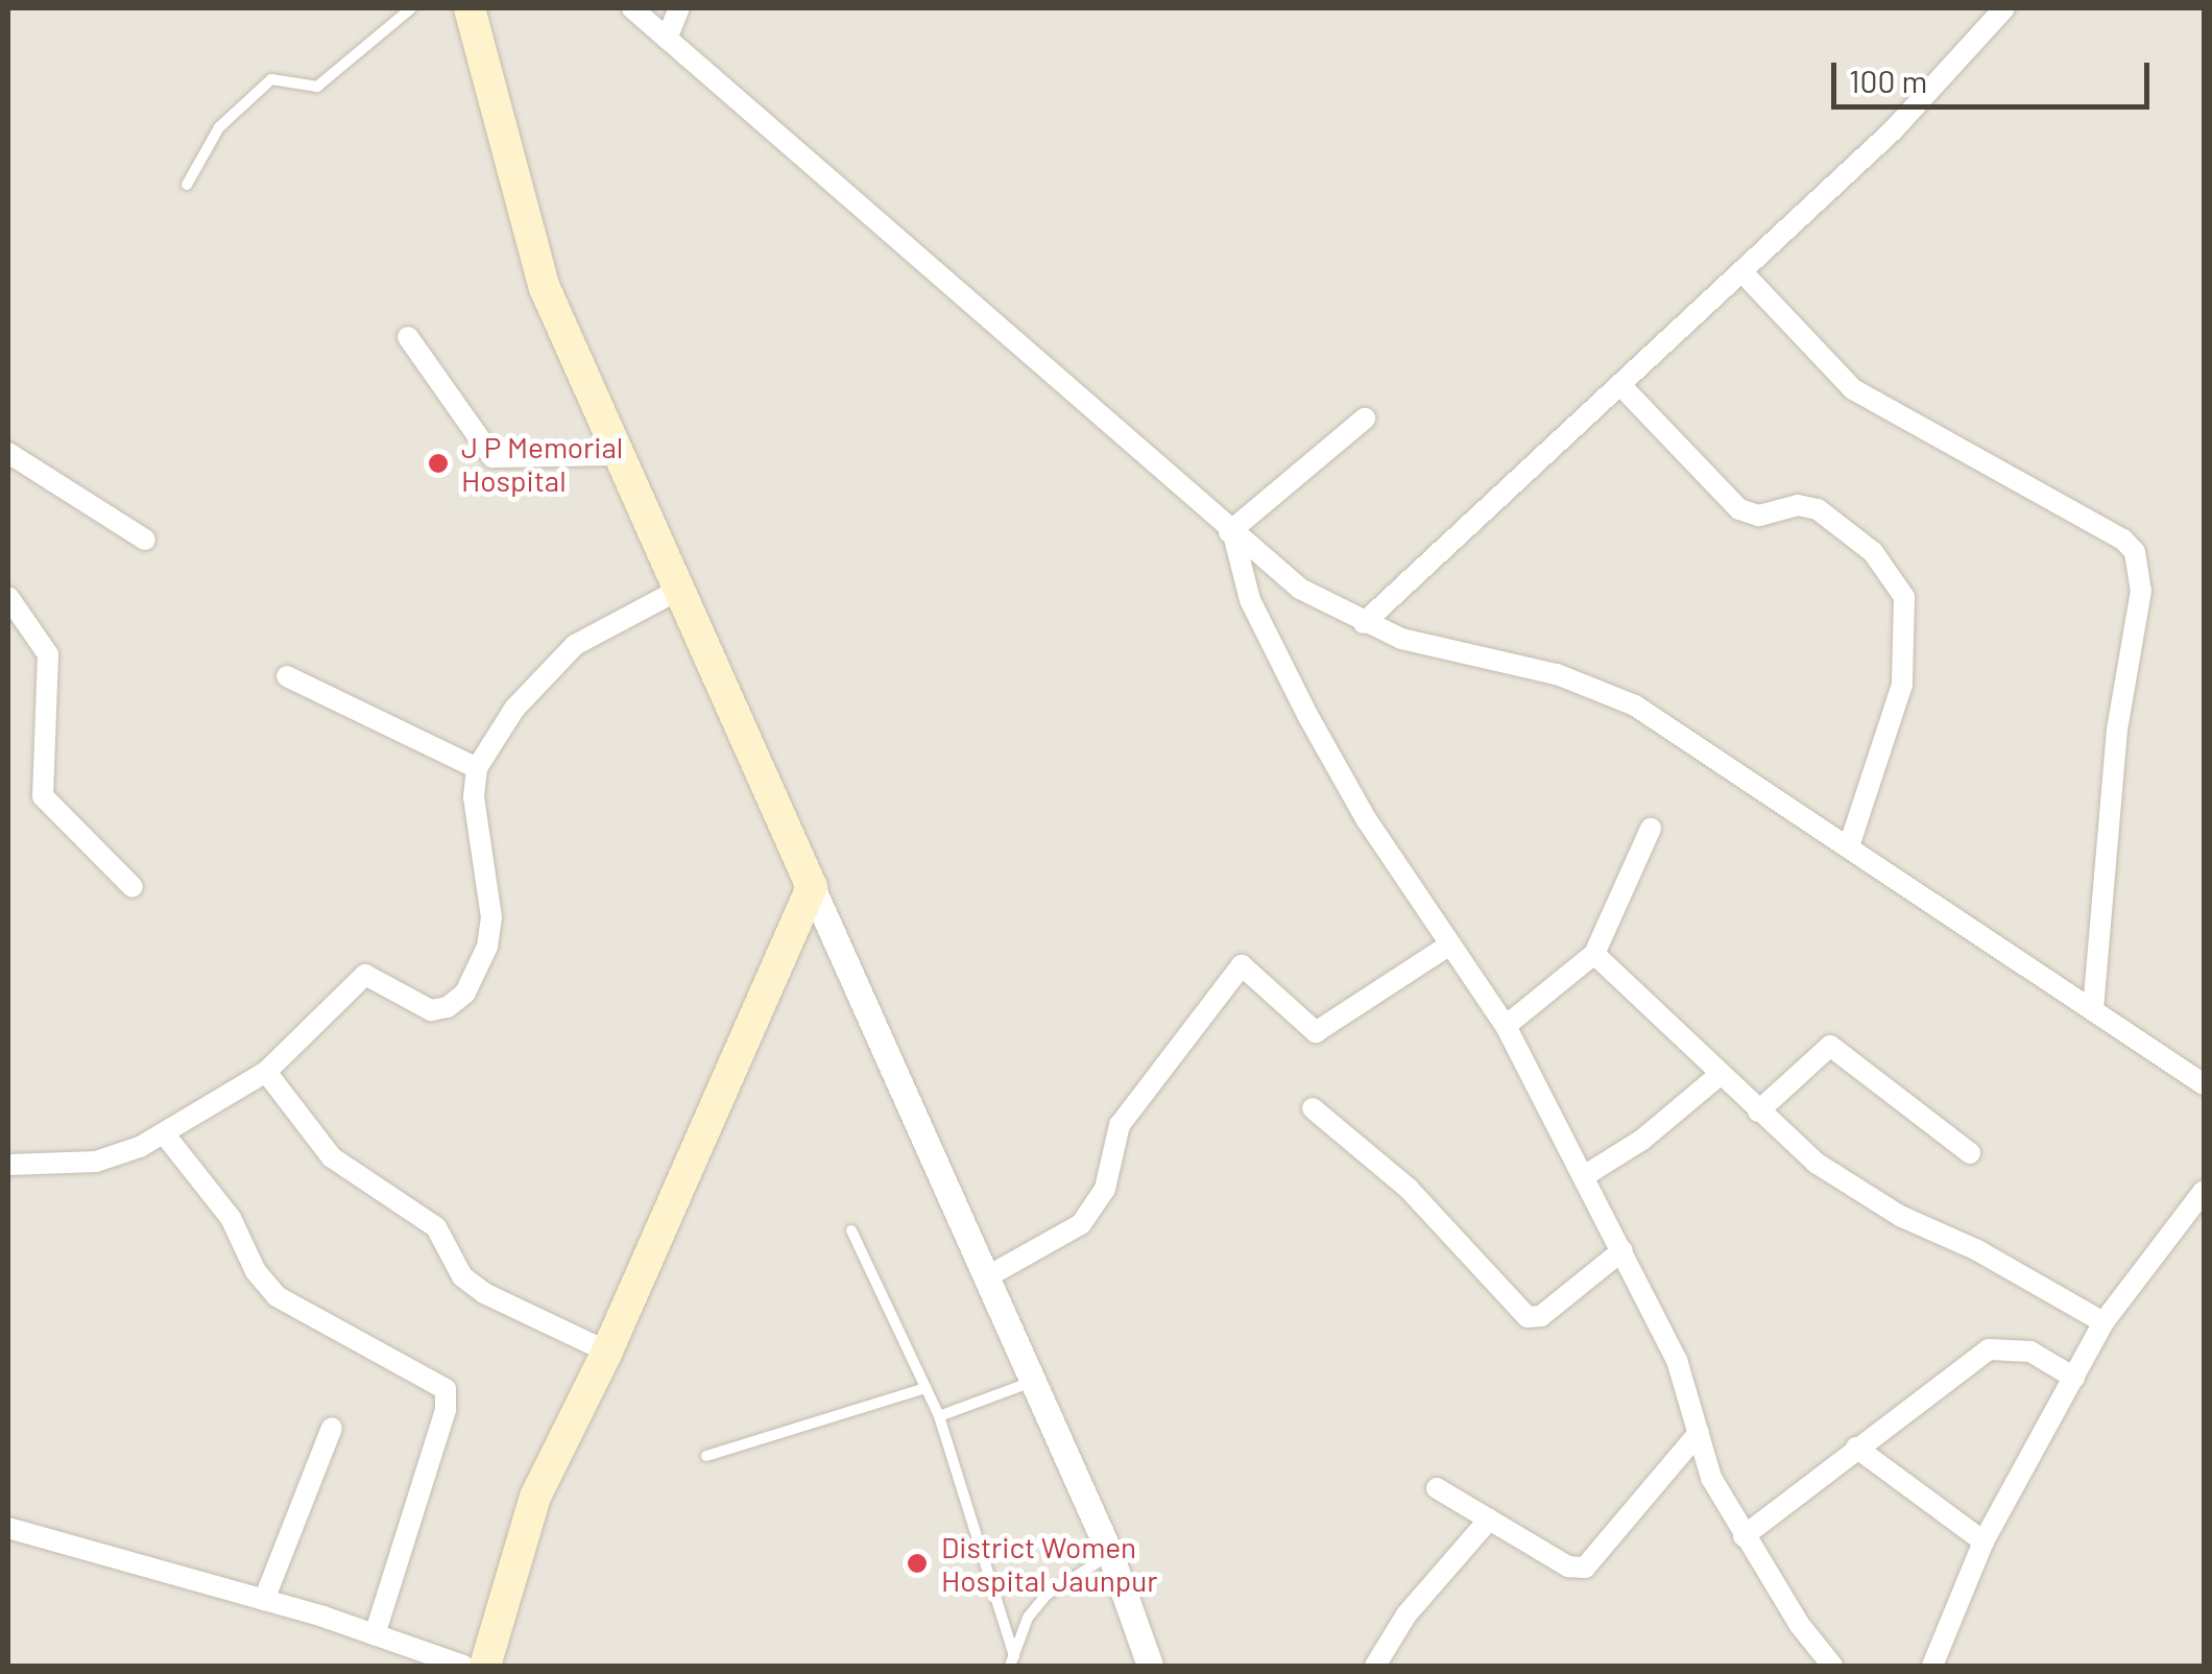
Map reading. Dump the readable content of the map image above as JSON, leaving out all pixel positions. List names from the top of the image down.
{
  "places": ["J P Memorial Hospital", "District Women Hospital Jaunpur"],
  "scale_bar": "100 m"
}
